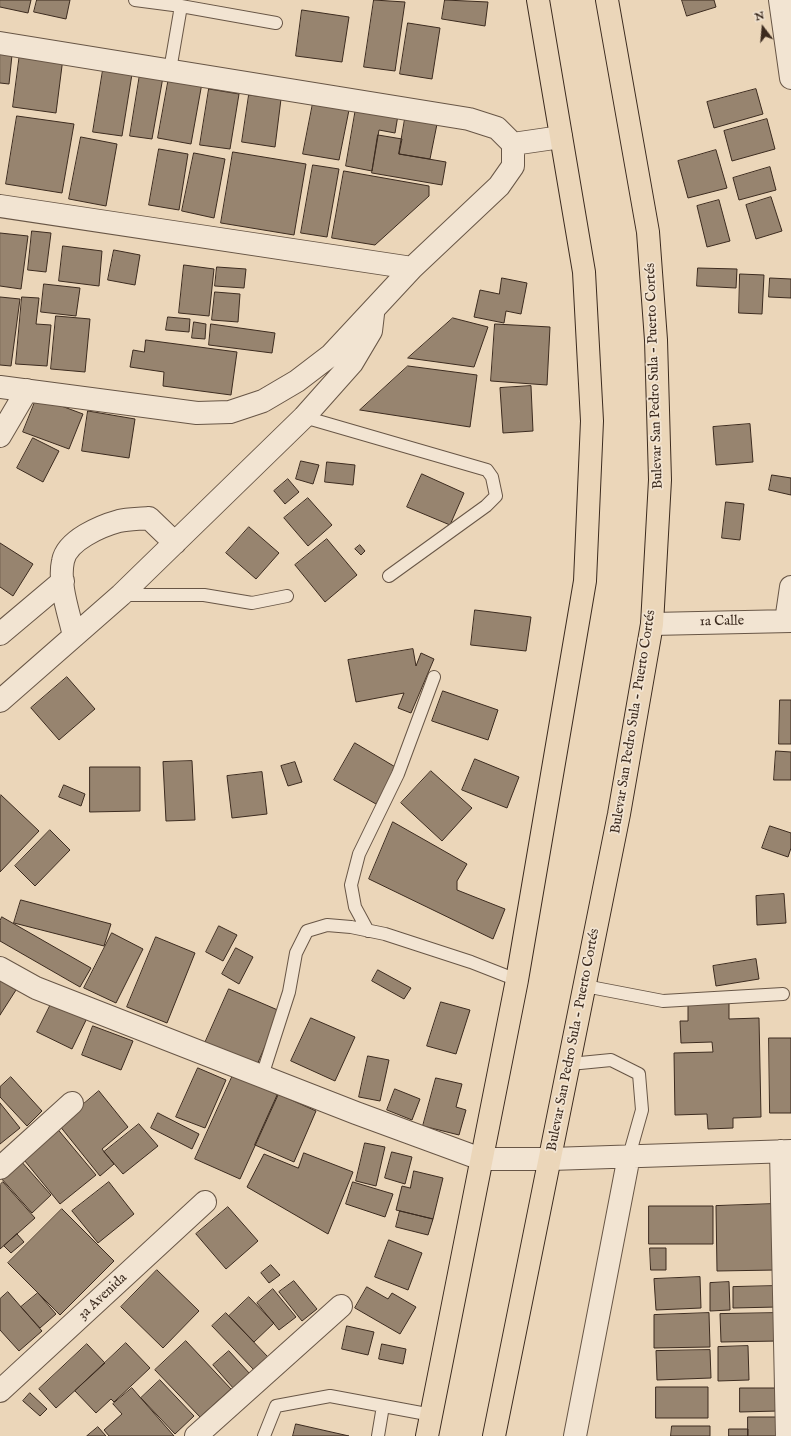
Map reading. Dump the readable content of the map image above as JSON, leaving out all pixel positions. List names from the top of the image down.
{
  "streets": {
    "highway": ["Bulevar San Pedro Sula - Puerto Cortés"],
    "street": ["1a Calle", "3a Avenida"]
  },
  "crossings": [
    ["Bulevar San Pedro Sula - Puerto Cortés", "1a Calle"]
  ],
  "north": "top"
}
